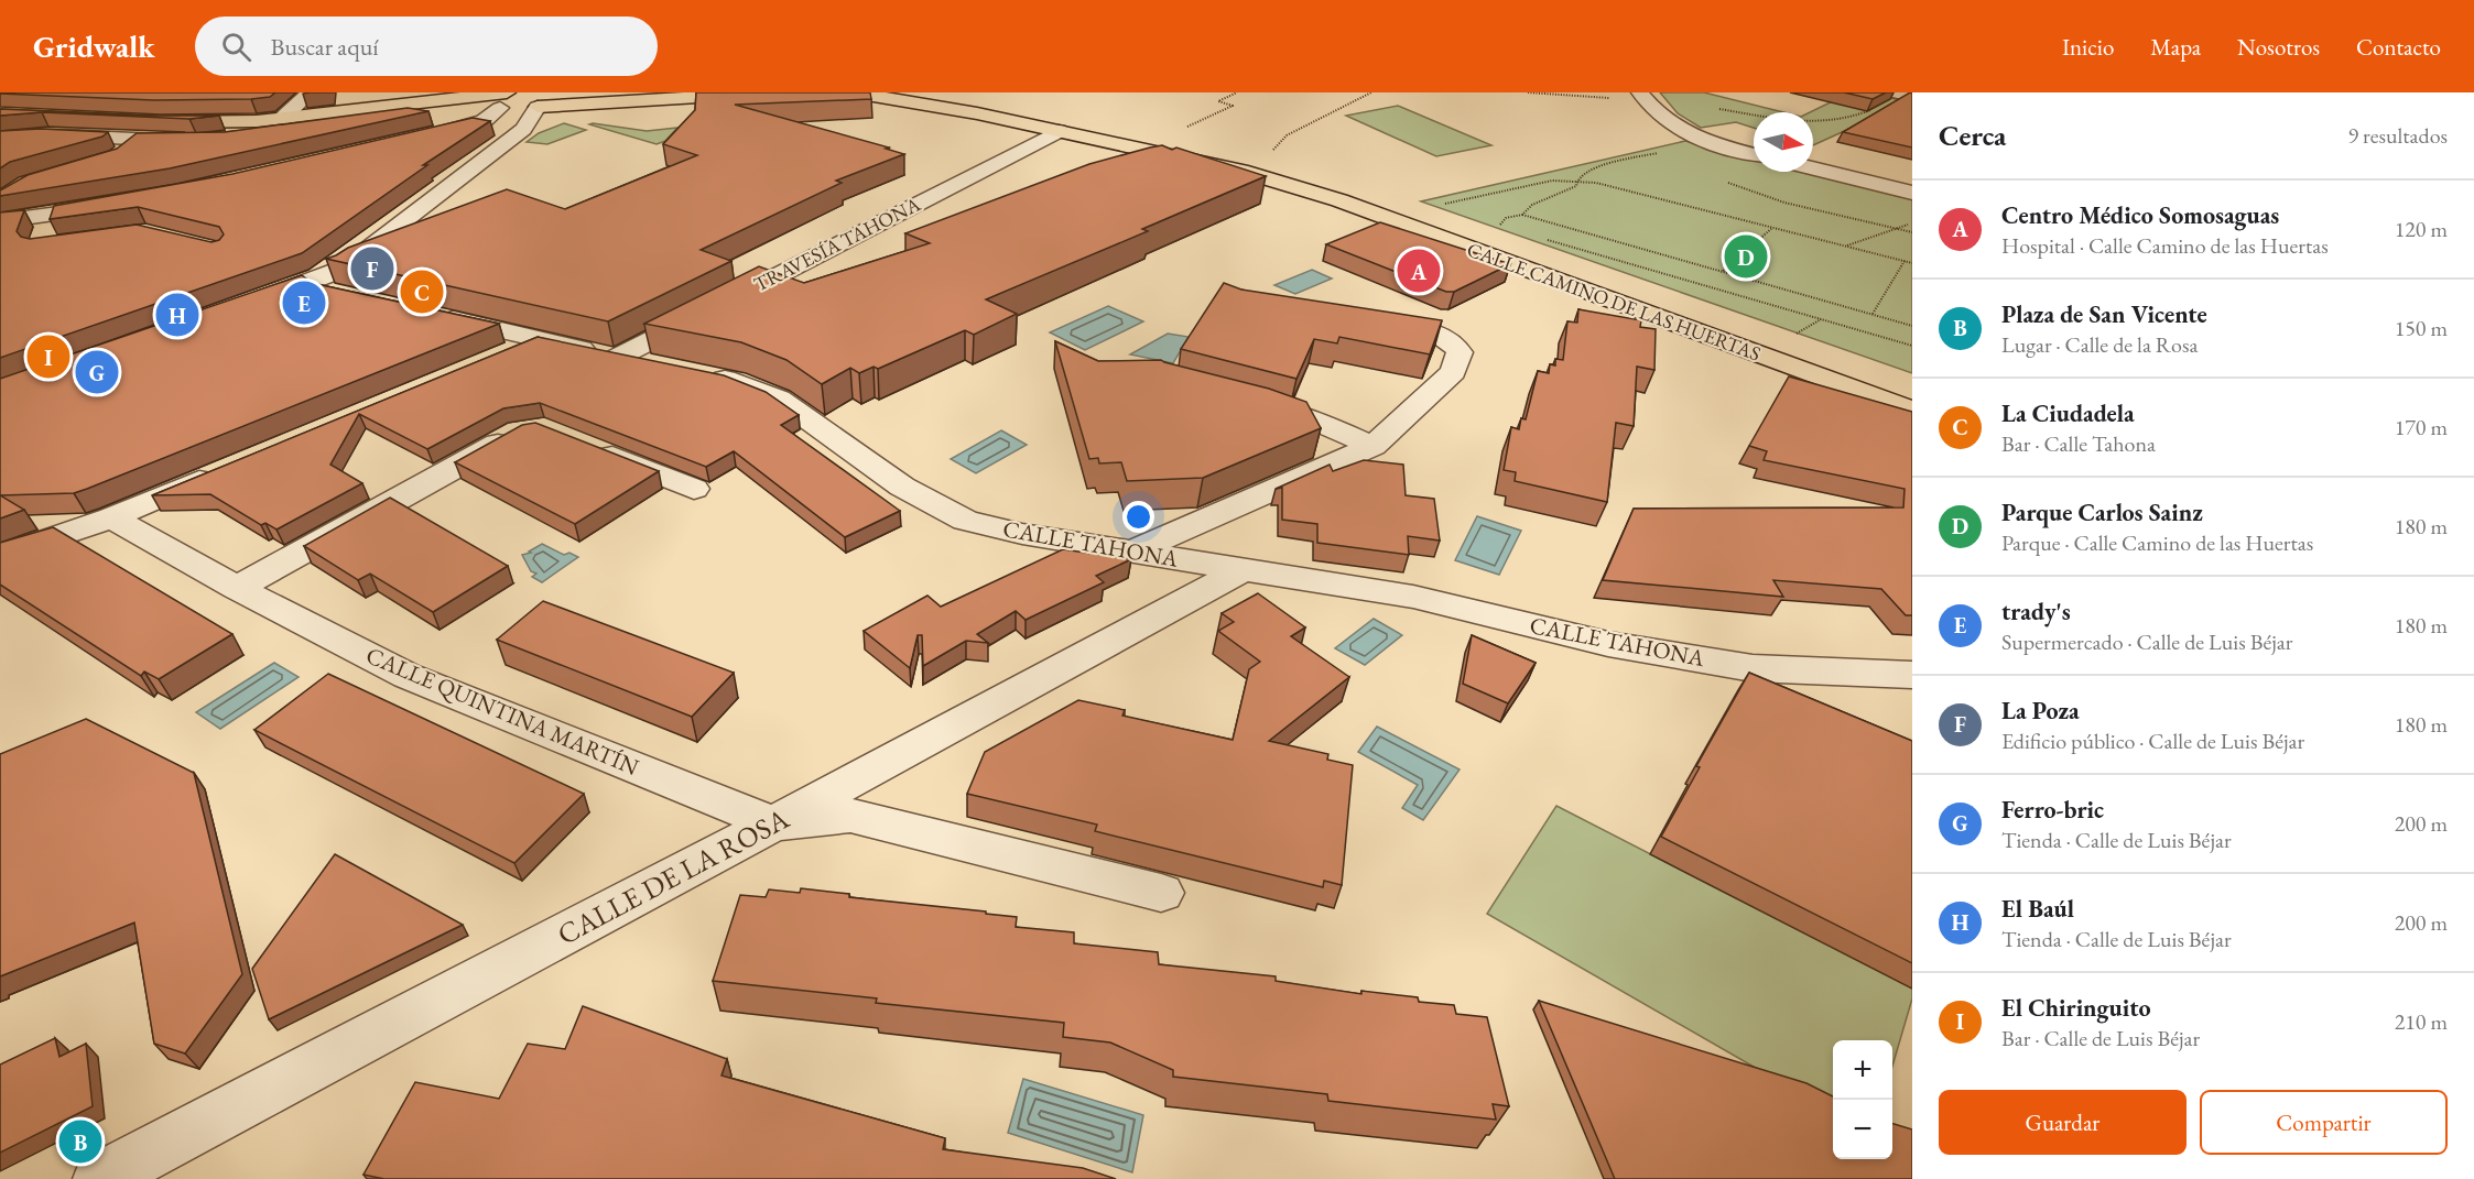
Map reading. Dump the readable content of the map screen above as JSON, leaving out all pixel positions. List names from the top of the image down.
{
  "streets": {
    "main road": ["CALLE CAMINO DE LAS HUERTAS"],
    "street": [
      "TRAVESÍA TAHONA",
      "CALLE TAHONA",
      "CALLE QUINTINA MARTÍN",
      "CALLE DE LA ROSA"
    ]
  },
  "crossings": [
    ["TRAVESÍA TAHONA", "CALLE CAMINO DE LAS HUERTAS"],
    ["CALLE TAHONA", "CALLE DE LA ROSA"],
    ["CALLE QUINTINA MARTÍN", "CALLE DE LA ROSA"]
  ],
  "north": "right",
  "page": {
    "header": "Gridwalk",
    "search": "Buscar aquí",
    "nav": [
      "Inicio",
      "Mapa",
      "Nosotros",
      "Contacto"
    ],
    "heading": ["Cerca", "9 resultados"],
    "list": [
      {
        "mark": "A",
        "name": "Centro Médico Somosaguas",
        "note": "Hospital · Calle Camino de las Huertas",
        "value": "120 m"
      },
      {
        "mark": "B",
        "name": "Plaza de San Vicente",
        "note": "Lugar · Calle de la Rosa",
        "value": "150 m"
      },
      {
        "mark": "C",
        "name": "La Ciudadela",
        "note": "Bar · Calle Tahona",
        "value": "170 m"
      },
      {
        "mark": "D",
        "name": "Parque Carlos Sainz",
        "note": "Parque · Calle Camino de las Huertas",
        "value": "180 m"
      },
      {
        "mark": "E",
        "name": "trady's",
        "note": "Supermercado · Calle de Luis Béjar",
        "value": "180 m"
      },
      {
        "mark": "F",
        "name": "La Poza",
        "note": "Edificio público · Calle de Luis Béjar",
        "value": "180 m"
      },
      {
        "mark": "G",
        "name": "Ferro-bric",
        "note": "Tienda · Calle de Luis Béjar",
        "value": "200 m"
      },
      {
        "mark": "H",
        "name": "El Baúl",
        "note": "Tienda · Calle de Luis Béjar",
        "value": "200 m"
      },
      {
        "mark": "I",
        "name": "El Chiringuito",
        "note": "Bar · Calle de Luis Béjar",
        "value": "210 m"
      }
    ],
    "pins": [
      "D",
      "F",
      "A",
      "C",
      "E",
      "H",
      "I",
      "G",
      "B"
    ],
    "map_buttons": ["+", "−"],
    "buttons": ["Guardar", "Compartir"]
  }
}
